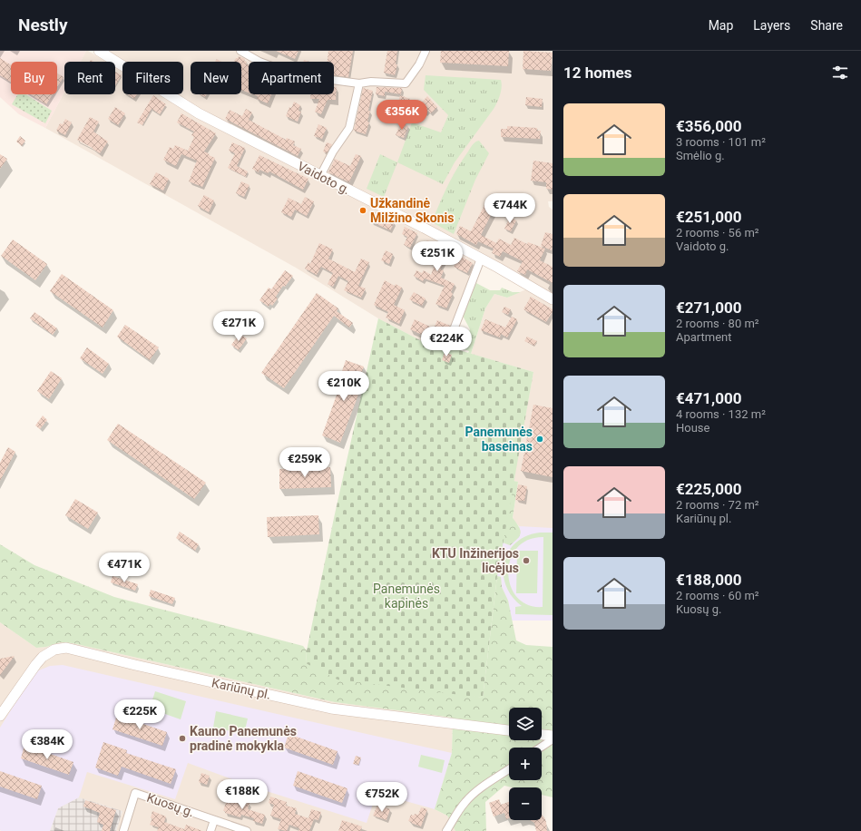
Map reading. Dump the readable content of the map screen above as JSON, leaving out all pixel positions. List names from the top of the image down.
{
  "streets": {
    "street": ["Vaidoto g.", "Kariūnų pl.", "Kuosų g."]
  },
  "parks": ["Panemunės kapinės"],
  "places": [
    "Užkandinė Milžino Skonis",
    "Panemunės baseinas",
    "KTU Inžinerijos licėjus",
    "Kauno Panemunės pradinė mokykla"
  ],
  "page": {
    "header": "Nestly",
    "nav": ["Map", "Layers", "Share"],
    "heading": "12 homes",
    "chip": [
      "Buy",
      "Rent",
      "Filters",
      "New",
      "Apartment"
    ],
    "list": [
      {
        "name": "€356,000",
        "note": "3 rooms · 101 m² · Smėlio g."
      },
      {
        "name": "€251,000",
        "note": "2 rooms · 56 m² · Vaidoto g."
      },
      {
        "name": "€271,000",
        "note": "2 rooms · 80 m² · Apartment"
      },
      {
        "name": "€471,000",
        "note": "4 rooms · 132 m² · House"
      },
      {
        "name": "€225,000",
        "note": "2 rooms · 72 m² · Kariūnų pl."
      },
      {
        "name": "€188,000",
        "note": "2 rooms · 60 m² · Kuosų g."
      }
    ],
    "price": [
      "€356K",
      "€744K",
      "€251K",
      "€271K",
      "€224K",
      "€210K",
      "€259K",
      "€471K",
      "€225K",
      "€384K",
      "€188K",
      "€752K"
    ],
    "map_buttons": ["+", "−"]
  }
}
